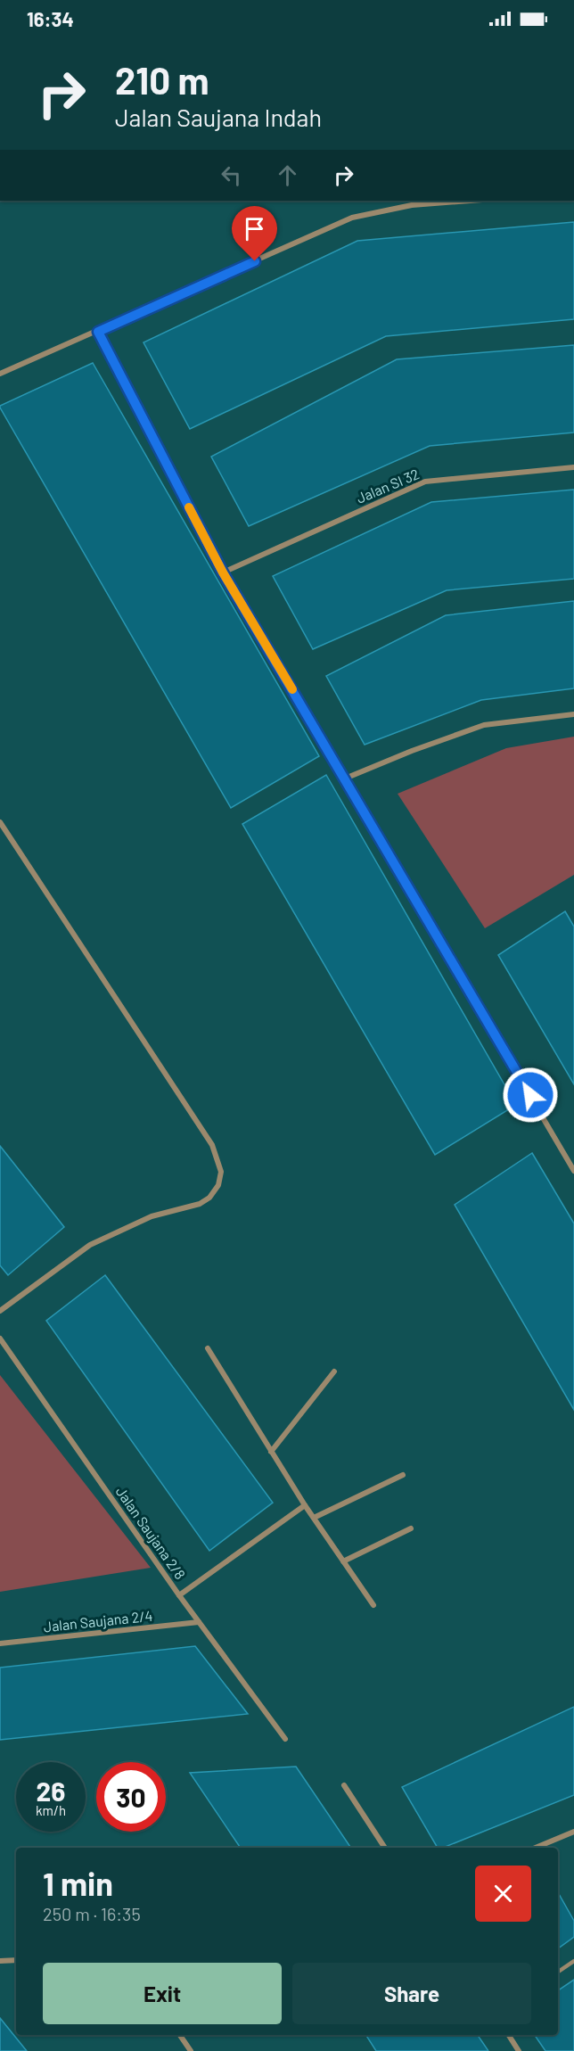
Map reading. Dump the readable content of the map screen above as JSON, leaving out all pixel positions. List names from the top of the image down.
{
  "streets": {
    "street": ["Jalan SI 32", "Jalan Saujana 2/8", "Jalan Saujana 2/4"]
  },
  "crossings": [
    ["Jalan Saujana 2/8", "Jalan Saujana 2/4"]
  ],
  "page": {
    "status": "16:34",
    "turn": ["210 m", "Jalan Saujana Indah"],
    "speed": "26 km/h",
    "limit": "30",
    "heading": ["1 min", "250 m · 16:35"],
    "buttons": ["Exit", "Share"]
  }
}
